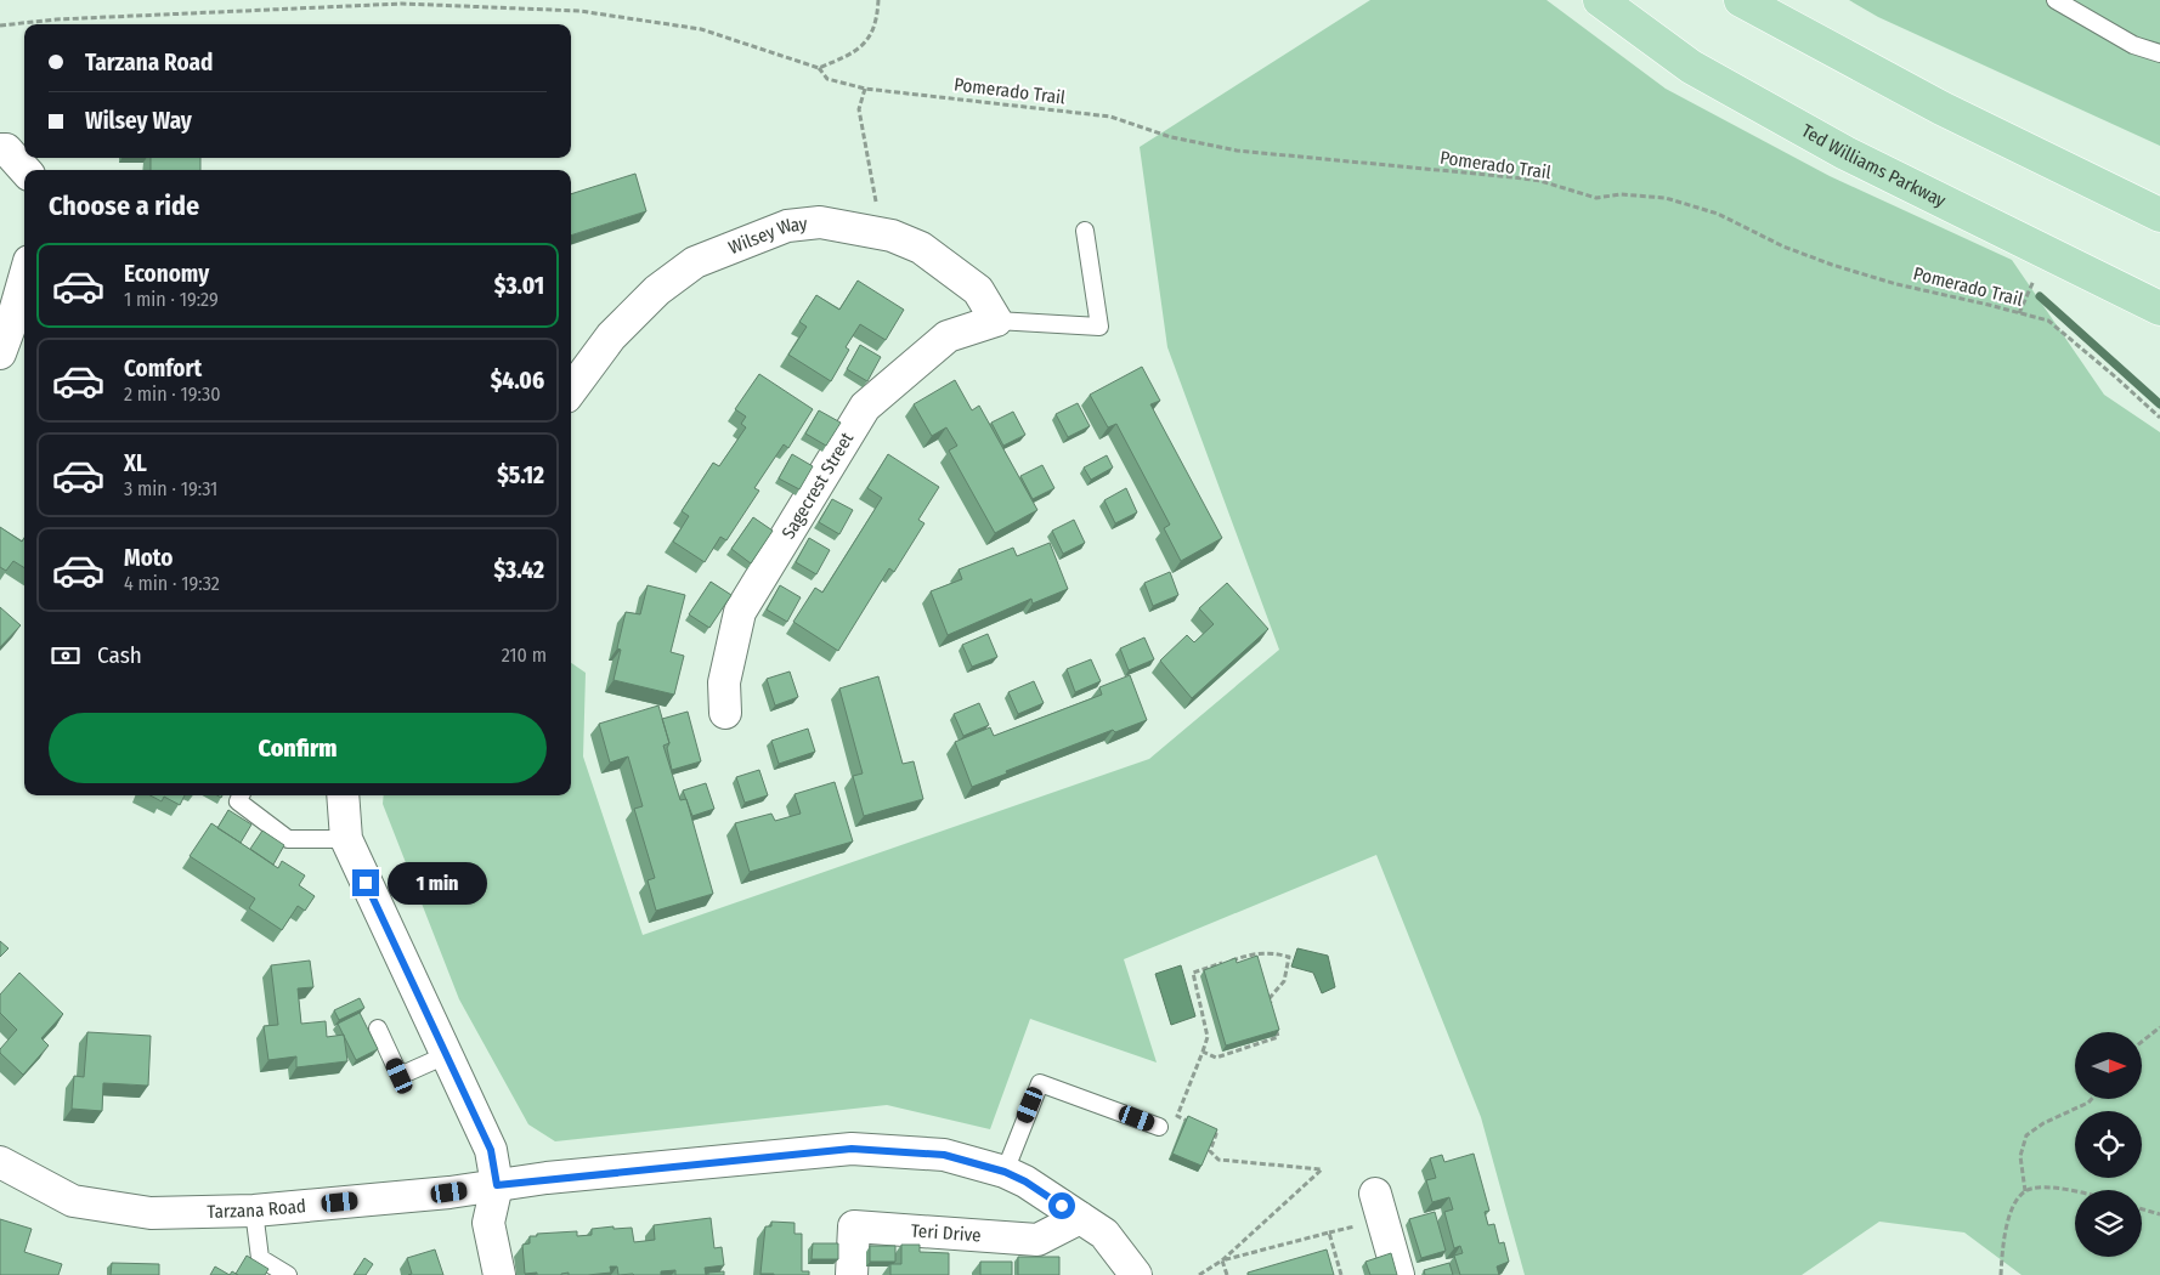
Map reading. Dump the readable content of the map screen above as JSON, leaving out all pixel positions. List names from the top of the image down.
{
  "streets": {
    "main road": ["Ted Williams Parkway"],
    "street": [
      "Wilsey Way",
      "Sagecrest Street",
      "Tarzana Road",
      "Teri Drive"
    ],
    "path": ["Pomerado Trail"]
  },
  "crossings": [
    ["Wilsey Way", "Sagecrest Street"],
    ["Tarzana Road", "Teri Drive"]
  ],
  "north": "right",
  "page": {
    "banner": ["Tarzana Road", "Wilsey Way"],
    "heading": "Choose a ride",
    "list": [
      {
        "name": "Economy",
        "note": "1 min · 19:29",
        "value": "$3.01"
      },
      {
        "name": "Comfort",
        "note": "2 min · 19:30",
        "value": "$4.06"
      },
      {
        "name": "XL",
        "note": "3 min · 19:31",
        "value": "$5.12"
      },
      {
        "name": "Moto",
        "note": "4 min · 19:32",
        "value": "$3.42"
      }
    ],
    "pay": ["Cash", "210 m"],
    "buttons": "Confirm",
    "bubble": "1 min"
  }
}
